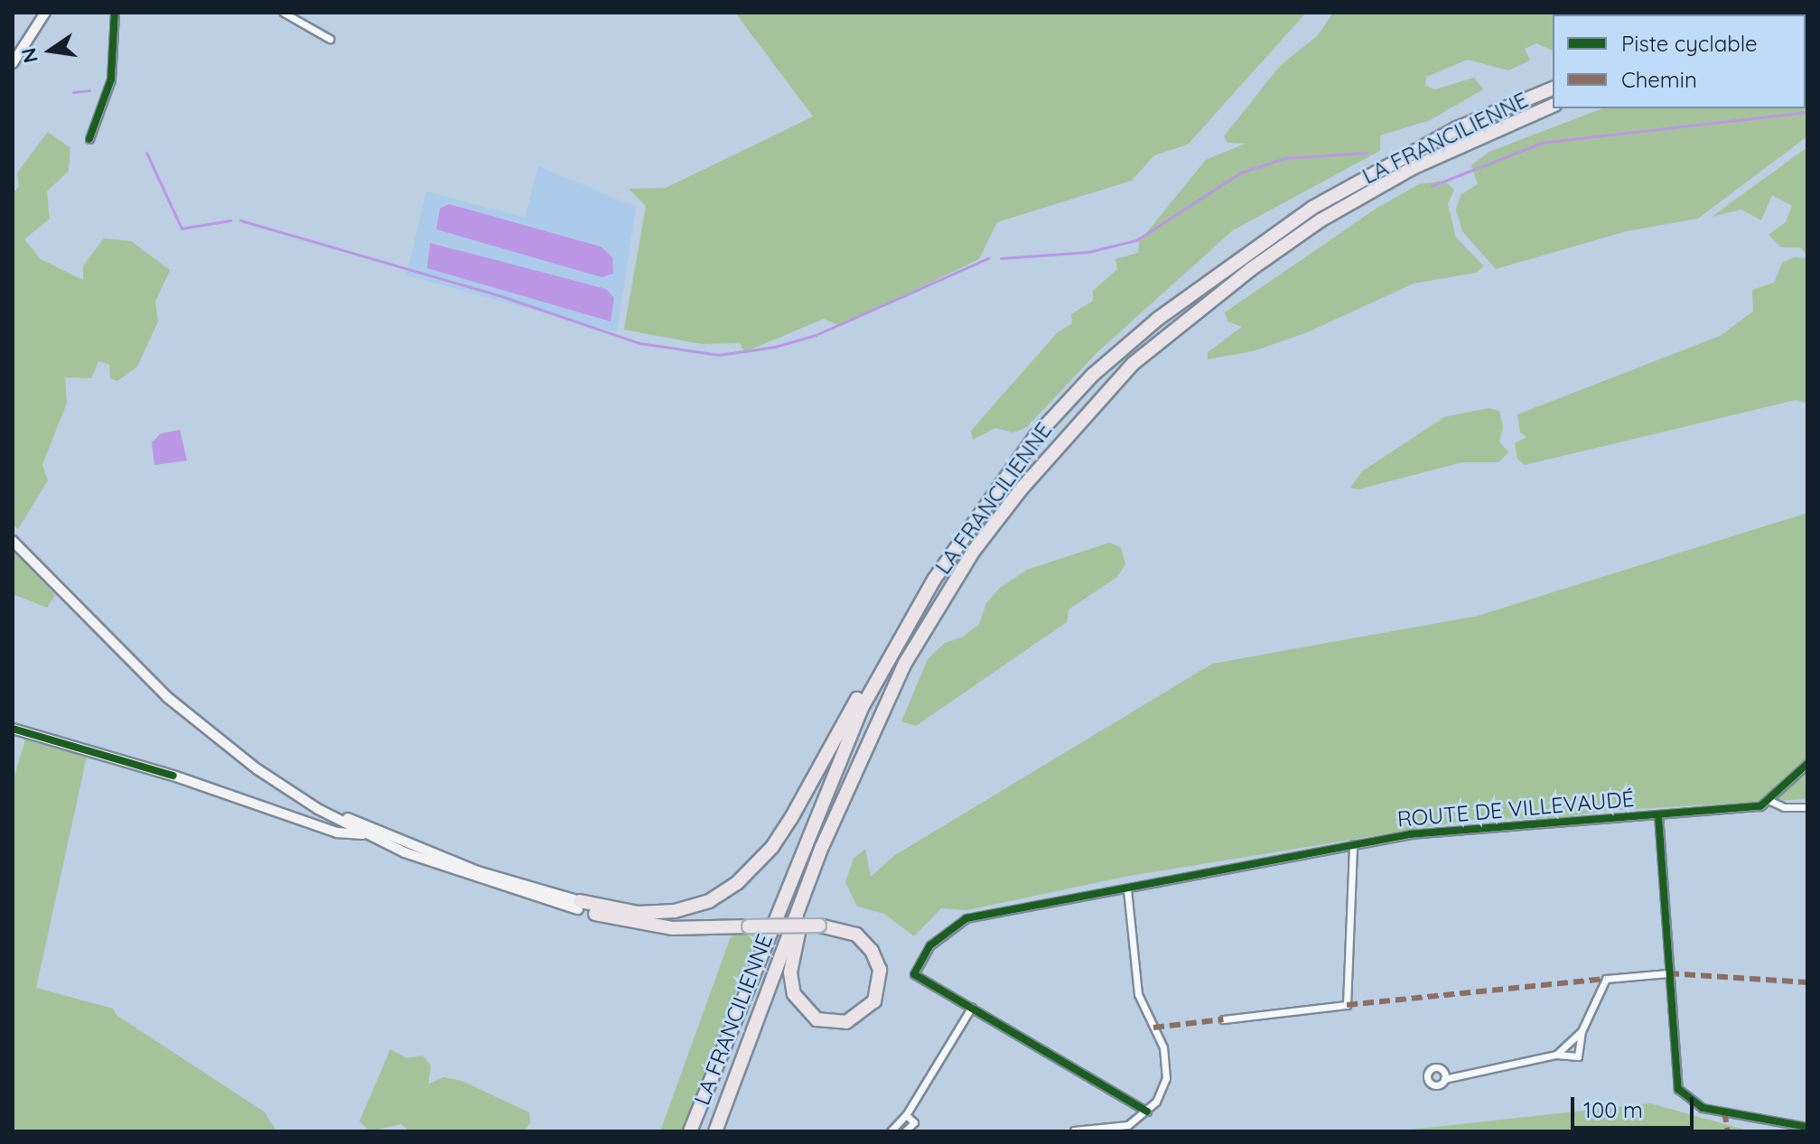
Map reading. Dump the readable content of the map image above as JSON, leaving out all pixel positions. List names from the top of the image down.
{
  "streets": {
    "highway": ["LA FRANCILIENNE"],
    "street": ["ROUTE DE VILLEVAUDÉ"]
  },
  "legend": ["Piste cyclable", "Chemin"],
  "scale_bar": "100 m",
  "north": "left"
}
